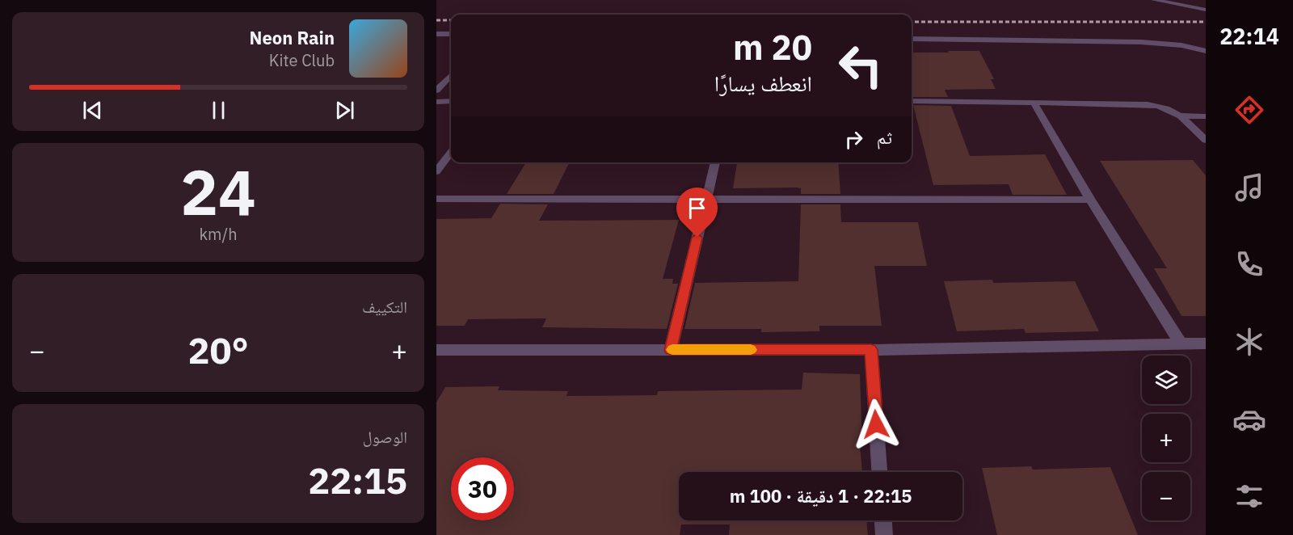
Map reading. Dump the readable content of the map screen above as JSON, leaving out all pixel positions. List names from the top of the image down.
{
  "page": {
    "tabs": "22:14",
    "turn": ["20 m", "انعطف يسارًا"],
    "song": ["Neon Rain", "Kite Club"],
    "then": "ثم",
    "tile": [
      ["24", "km/h"],
      "التكييف",
      ["الوصول", "22:15"]
    ],
    "heat": ["−", "20°", "+"],
    "map_buttons": ["+", "−"],
    "limit": "30",
    "trip": "22:15 · 1 دقيقة · 100 m"
  }
}
